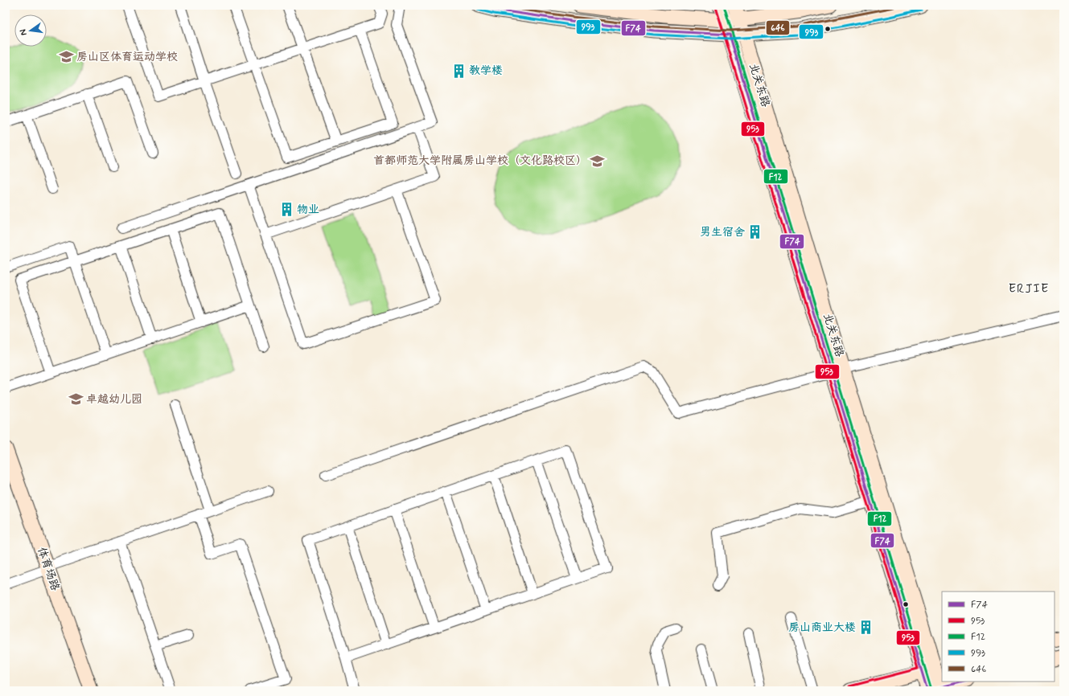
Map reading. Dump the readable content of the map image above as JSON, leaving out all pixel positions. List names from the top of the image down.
{
  "streets": {
    "main road": ["北关东路", "体育场路"]
  },
  "districts": ["ERJIE"],
  "places": {
    "school or university": ["房山区体育运动学校", "首都师范大学附属房山学校（文化路校区）", "卓越幼儿园"],
    "building": [
      "教学楼",
      "物业",
      "男生宿舍",
      "房山商业大楼"
    ]
  },
  "lines": [
    "transit line F74",
    "transit line F12",
    "transit line 646",
    "transit line 953",
    "transit line 993"
  ],
  "legend": [
    "F74",
    "953",
    "F12",
    "993",
    "646"
  ],
  "north": "left"
}
